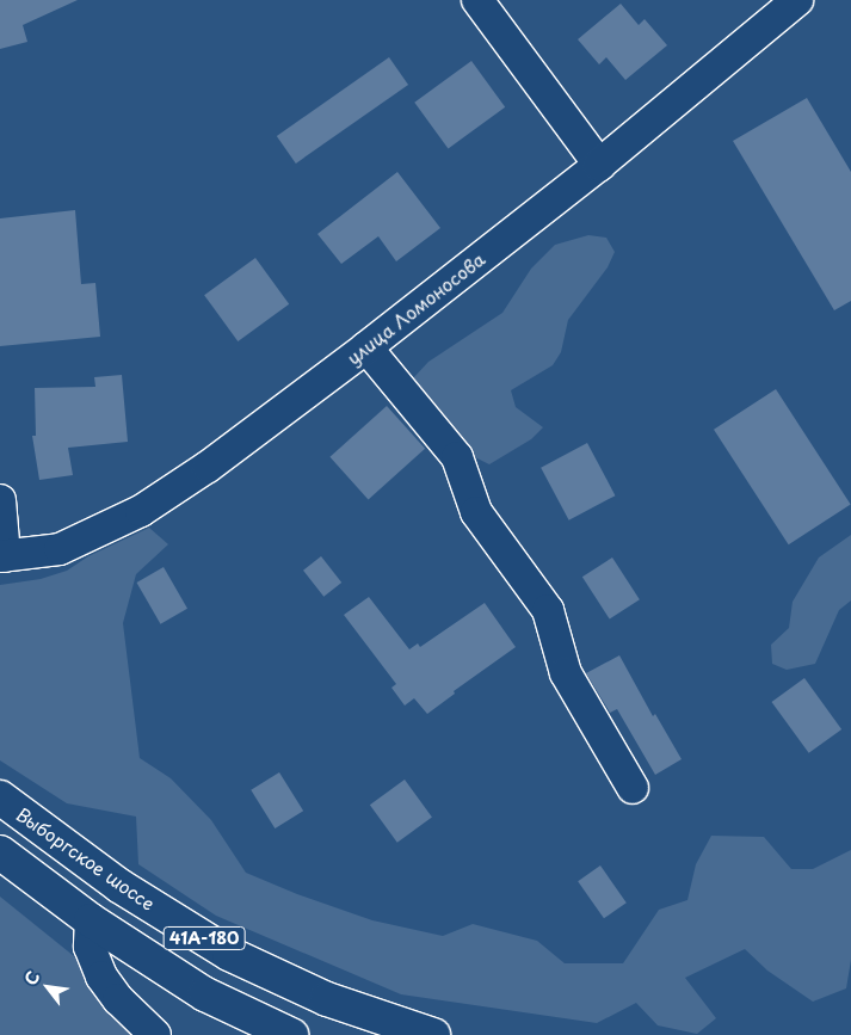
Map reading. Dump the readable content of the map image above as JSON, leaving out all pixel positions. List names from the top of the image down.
{
  "streets": {
    "main road": ["Выборгское шоссе", "41А-180"],
    "street": ["улица Ломоносова"]
  },
  "north": "top left"
}
